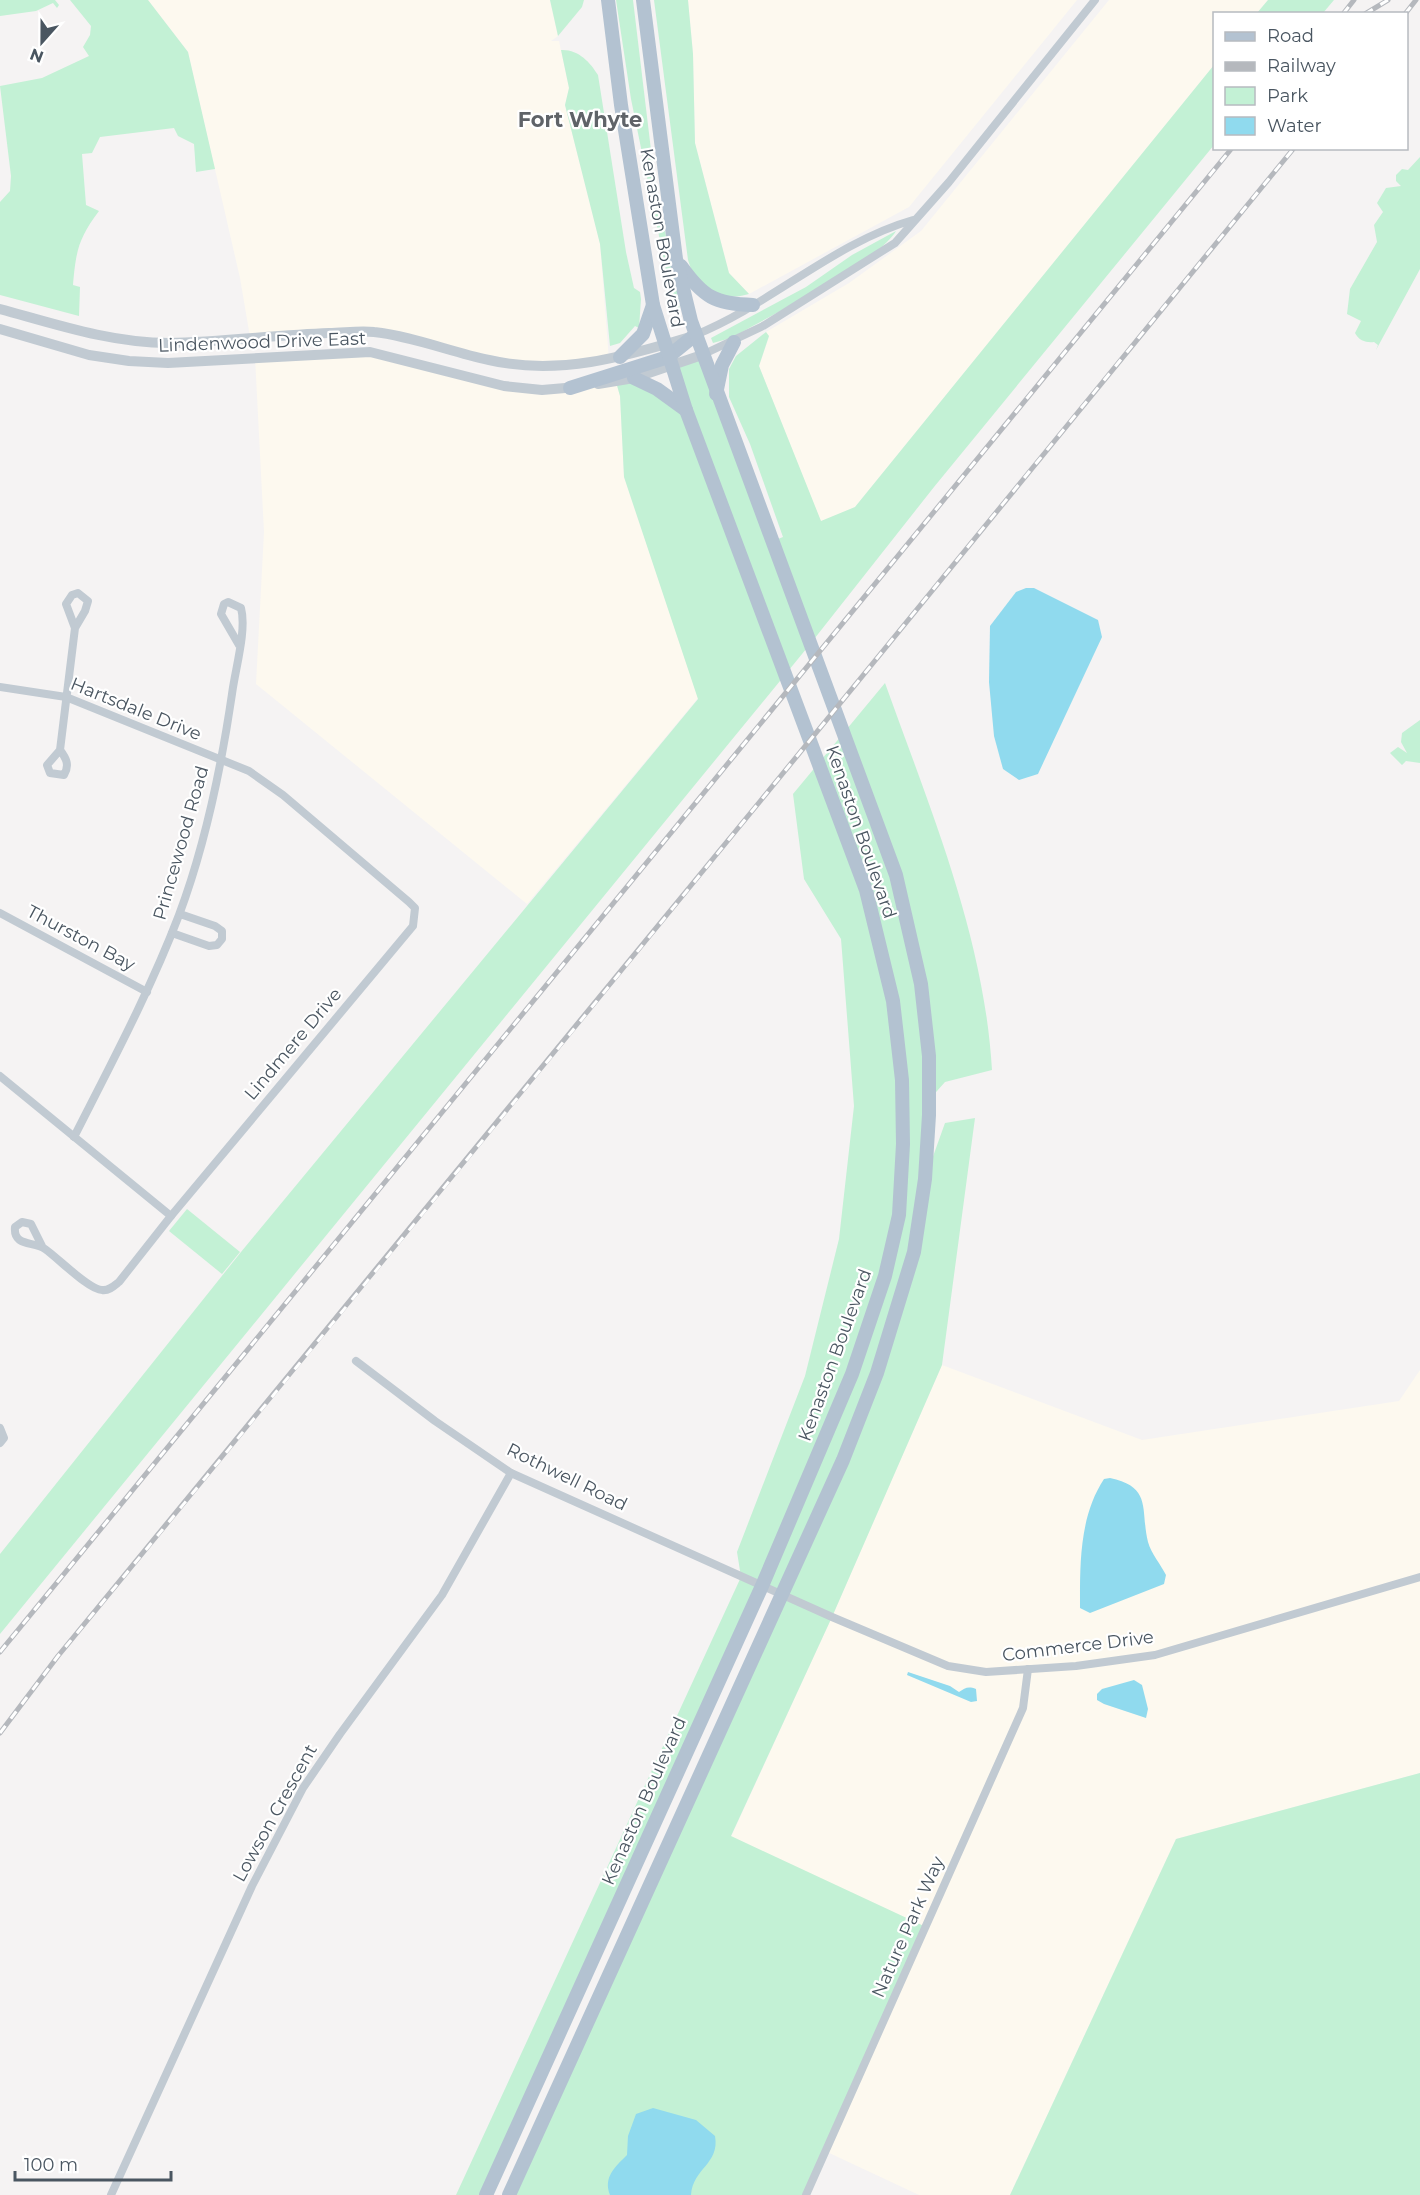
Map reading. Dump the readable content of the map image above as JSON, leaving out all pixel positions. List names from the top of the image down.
{
  "streets": {
    "main road": ["Kenaston Boulevard"],
    "street": [
      "Lindenwood Drive East",
      "Hartsdale Drive",
      "Princewood Road",
      "Thurston Bay",
      "Lindmere Drive",
      "Rothwell Road",
      "Commerce Drive",
      "Lowson Crescent",
      "Nature Park Way"
    ]
  },
  "crossings": [
    ["Kenaston Boulevard", "Lindenwood Drive East"],
    ["Kenaston Boulevard", "Rothwell Road"],
    ["Kenaston Boulevard", "Commerce Drive"],
    ["Hartsdale Drive", "Princewood Road"],
    ["Hartsdale Drive", "Lindmere Drive"],
    ["Princewood Road", "Thurston Bay"],
    ["Princewood Road", "Lindmere Drive"],
    ["Rothwell Road", "Commerce Drive"],
    ["Rothwell Road", "Lowson Crescent"],
    ["Commerce Drive", "Nature Park Way"]
  ],
  "districts": ["Fort Whyte"],
  "legend": [
    "Road",
    "Railway",
    "Park",
    "Water"
  ],
  "scale_bar": "100 m",
  "north": "bottom"
}
